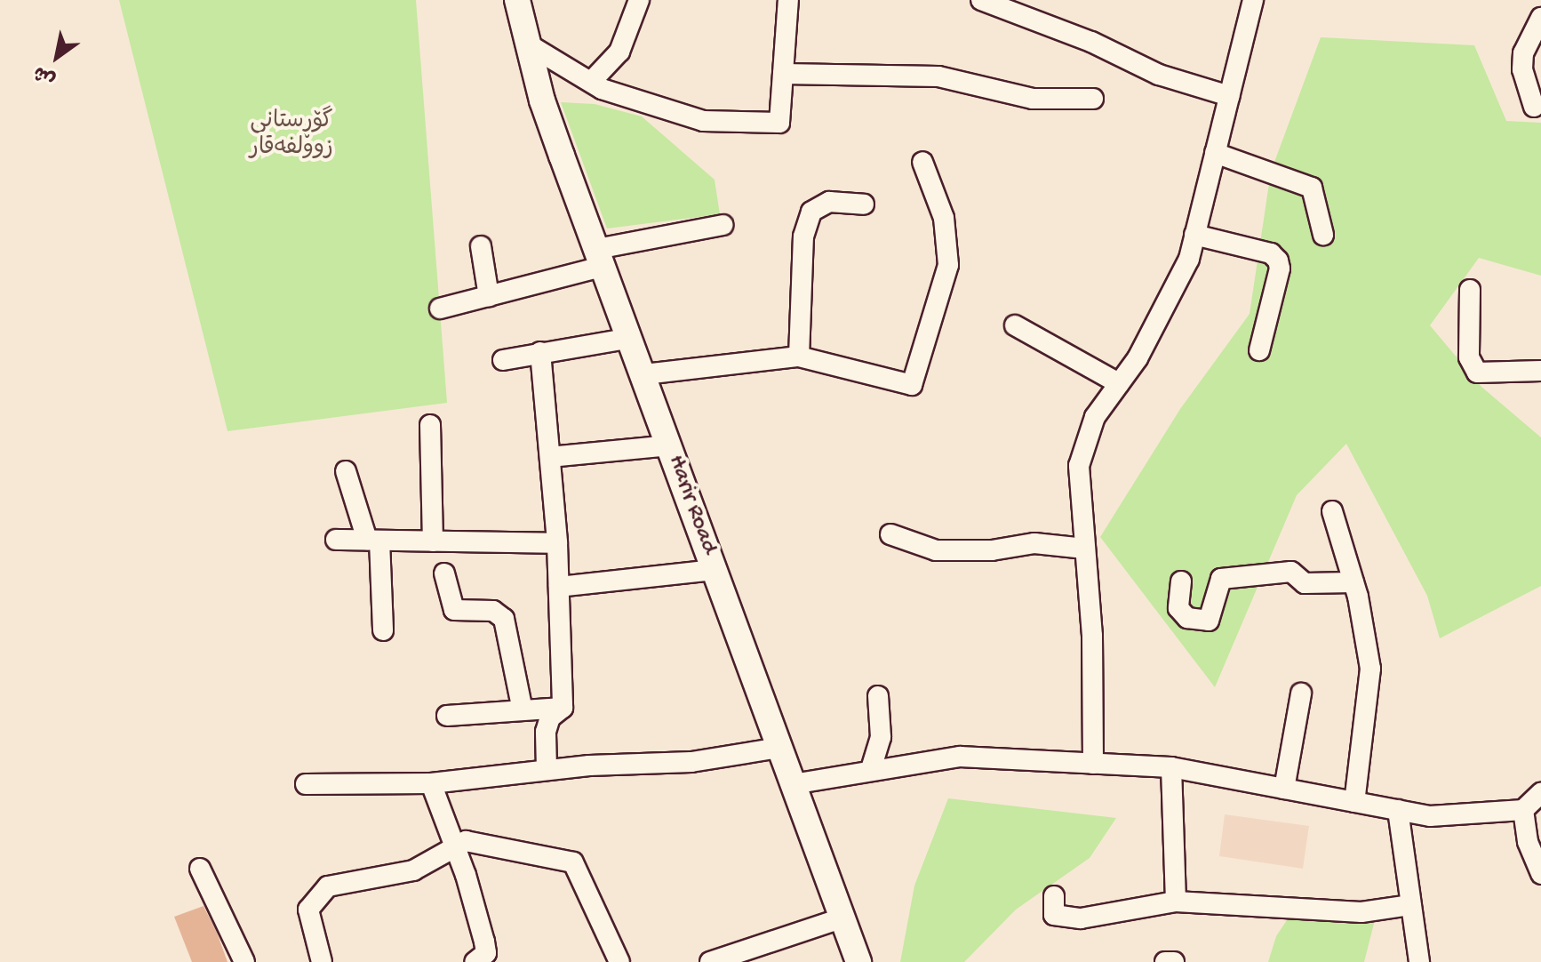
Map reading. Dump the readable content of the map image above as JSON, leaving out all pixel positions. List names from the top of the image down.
{
  "streets": {
    "main road": ["Harir Road"]
  },
  "parks": ["گۆڕستانی زوولفەقار"],
  "north": "bottom left"
}
